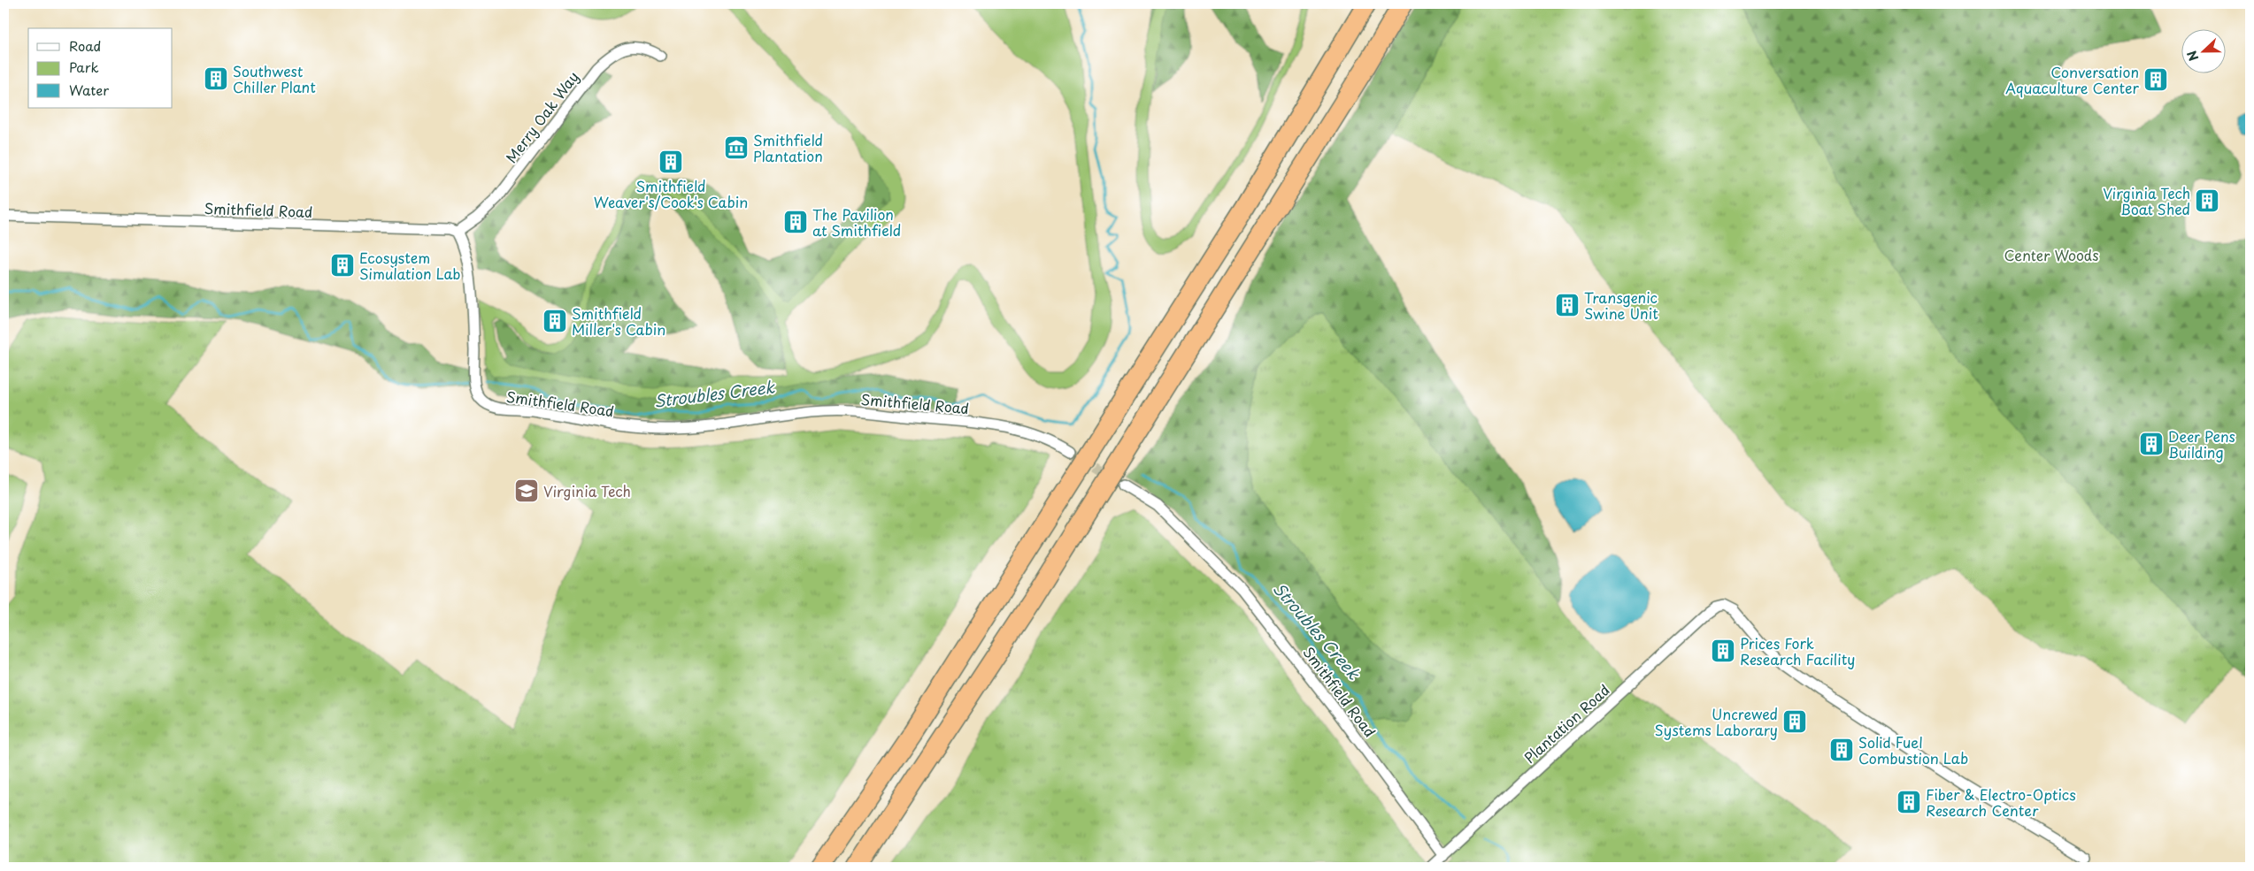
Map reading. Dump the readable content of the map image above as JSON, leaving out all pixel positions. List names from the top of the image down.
{
  "streets": {
    "street": ["Merry Oak Way", "Smithfield Road", "Plantation Road"]
  },
  "crossings": [
    ["Merry Oak Way", "Smithfield Road"],
    ["Smithfield Road", "Plantation Road"]
  ],
  "water": ["Stroubles Creek"],
  "parks": ["Center Woods"],
  "places": {
    "building": [
      "Southwest Chiller Plant",
      "Conversation Aquaculture Center",
      "Smithfield Weaver's/Cook's Cabin",
      "Virginia Tech Boat Shed",
      "The Pavilion at Smithfield",
      "Ecosystem Simulation Lab",
      "Transgenic Swine Unit",
      "Smithfield Miller's Cabin",
      "Deer Pens Building",
      "Prices Fork Research Facility",
      "Uncrewed Systems Laborary",
      "Solid Fuel Combustion Lab",
      "Fiber & Electro-Optics Research Center"
    ],
    "museum": ["Smithfield Plantation"],
    "school or university": ["Virginia Tech"]
  },
  "legend": ["Road", "Park", "Water"],
  "north": "left"
}
